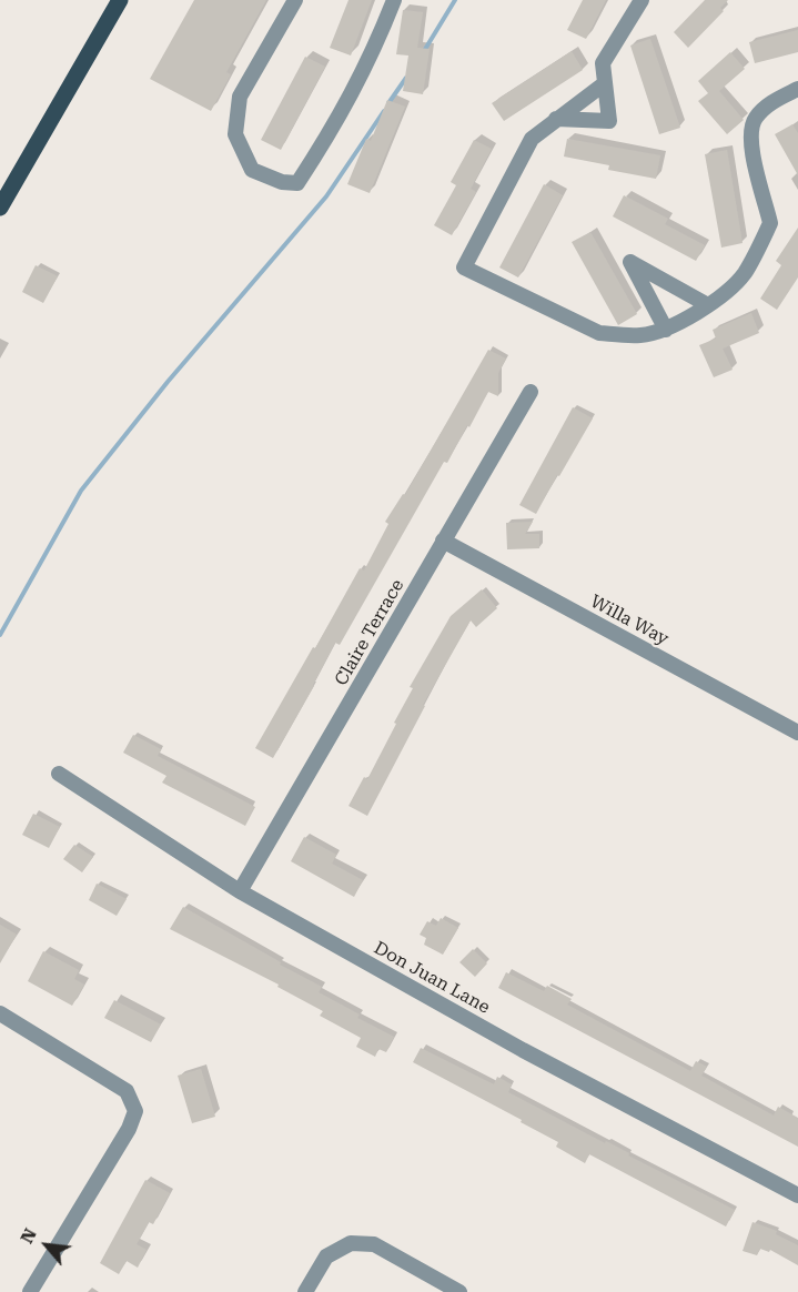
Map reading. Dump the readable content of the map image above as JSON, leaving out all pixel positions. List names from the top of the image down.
{
  "streets": {
    "street": ["Willa Way", "Claire Terrace", "Don Juan Lane"]
  },
  "crossings": [
    ["Willa Way", "Claire Terrace"],
    ["Claire Terrace", "Don Juan Lane"]
  ],
  "north": "top left"
}
